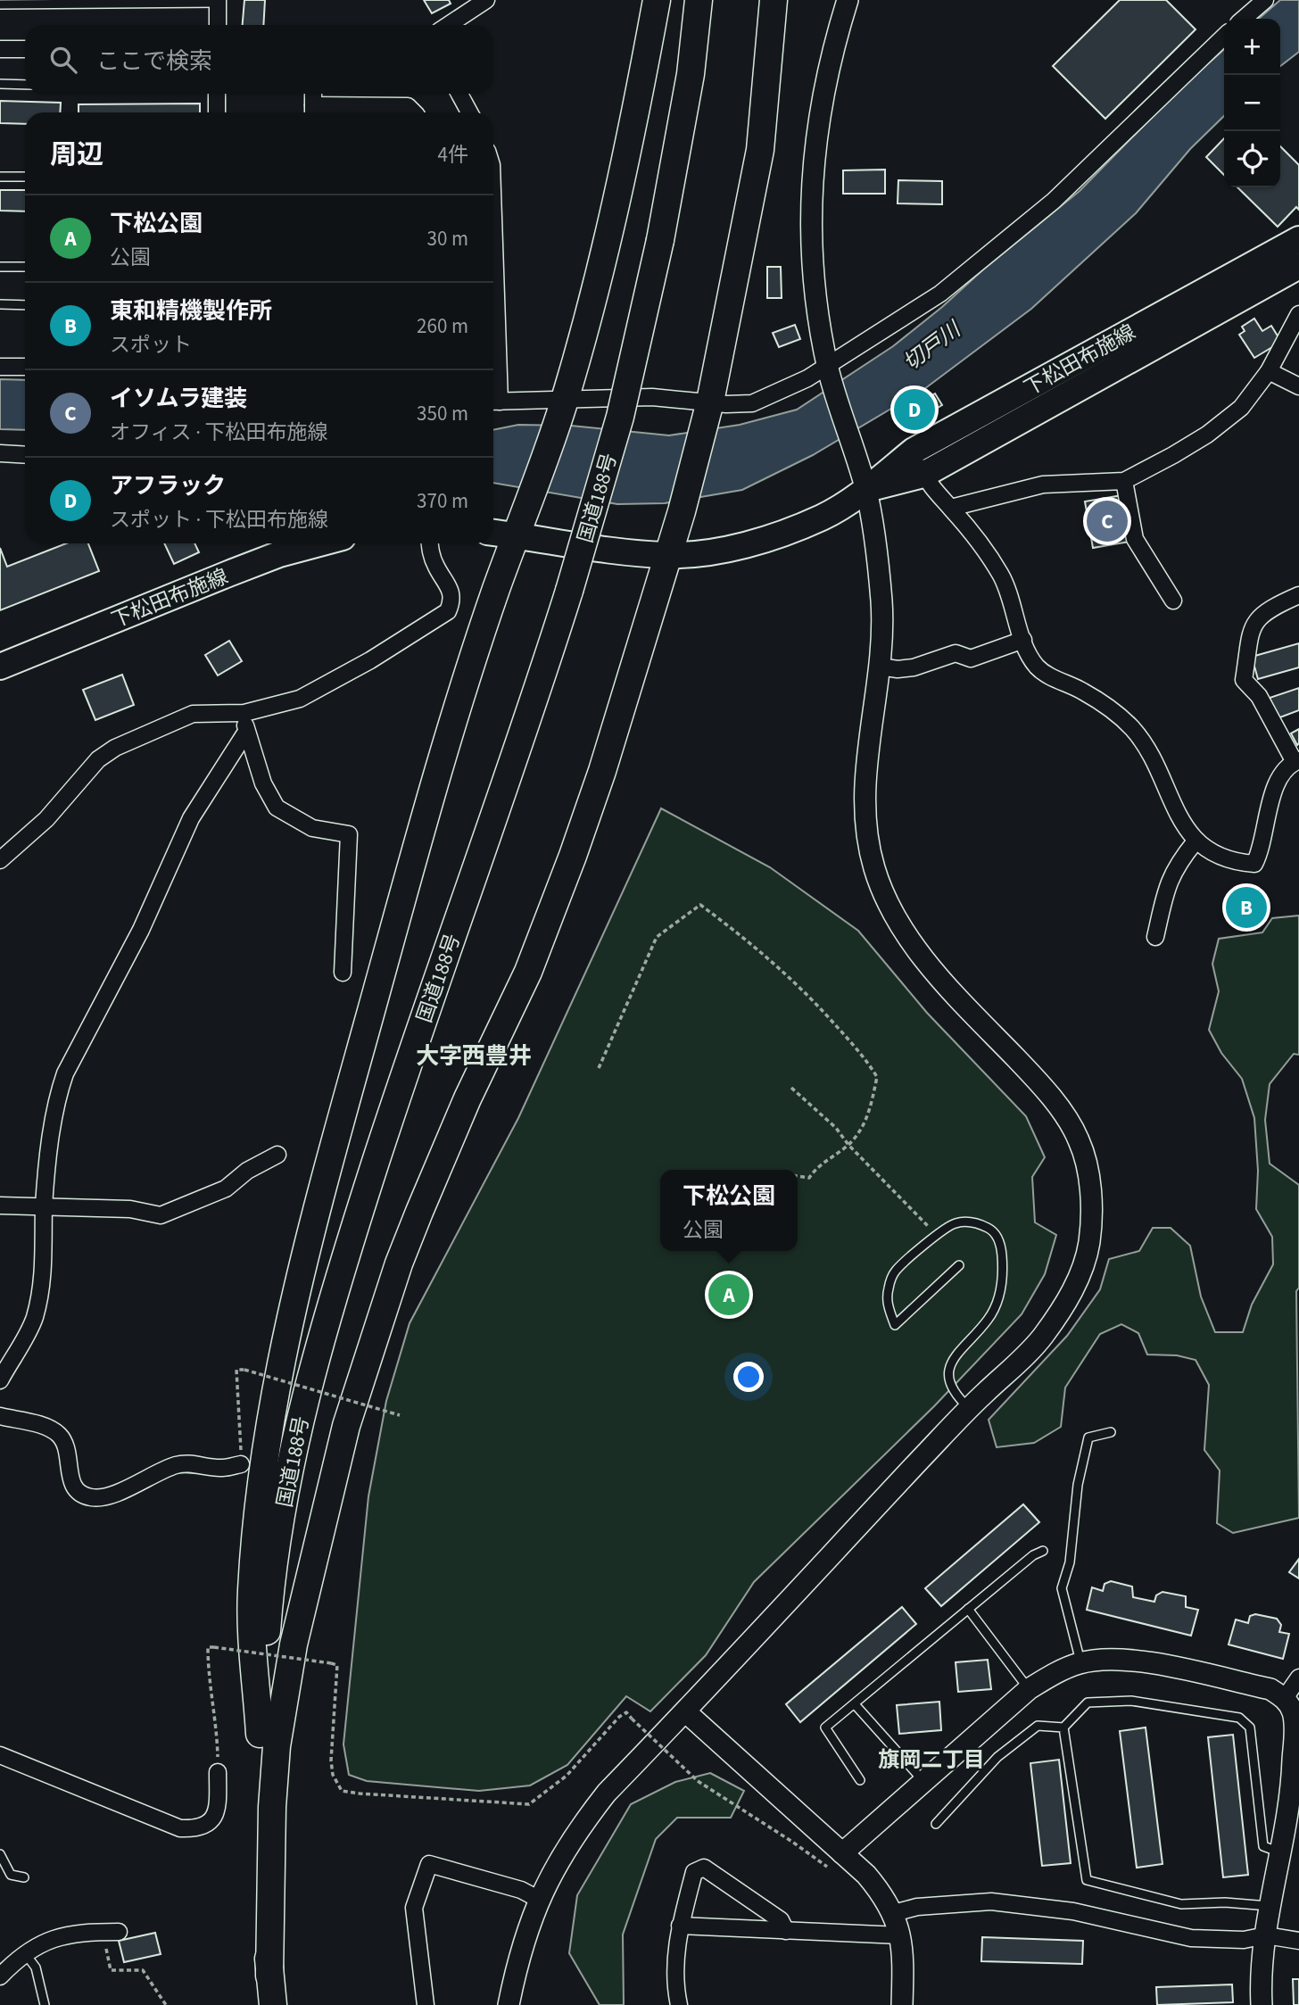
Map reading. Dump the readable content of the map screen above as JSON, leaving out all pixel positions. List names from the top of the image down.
{
  "streets": {
    "highway": ["国道188号"],
    "main road": ["下松田布施線"]
  },
  "districts": ["大字西豊井", "旗岡二丁目"],
  "water": ["切戸川"],
  "page": {
    "map_buttons": ["+", "−"],
    "search": "ここで検索",
    "heading": ["周辺", "4件"],
    "list": [
      {
        "mark": "A",
        "name": "下松公園",
        "note": "公園",
        "value": "30 m"
      },
      {
        "mark": "B",
        "name": "東和精機製作所",
        "note": "スポット",
        "value": "260 m"
      },
      {
        "mark": "C",
        "name": "イソムラ建装",
        "note": "オフィス · 下松田布施線",
        "value": "350 m"
      },
      {
        "mark": "D",
        "name": "アフラック",
        "note": "スポット · 下松田布施線",
        "value": "370 m"
      }
    ],
    "pins": [
      "D",
      "C",
      "B",
      "A"
    ],
    "popup": ["下松公園", "公園"]
  }
}
